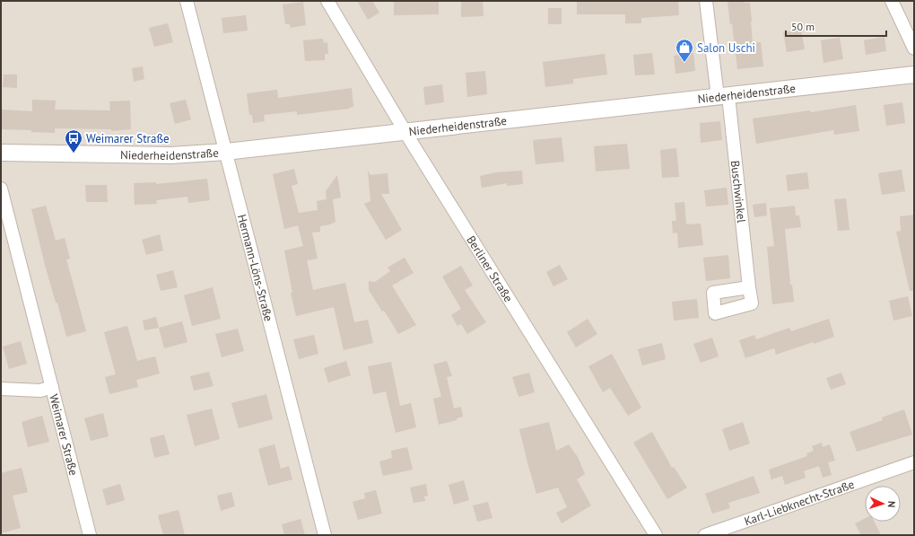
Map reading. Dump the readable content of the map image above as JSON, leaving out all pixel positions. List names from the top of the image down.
{
  "streets": {
    "street": [
      "Niederheidenstraße",
      "Buschwinkel",
      "Hermann-Löns-Straße",
      "Berliner Straße",
      "Weimarer Straße",
      "Karl-Liebknecht-Straße"
    ]
  },
  "crossings": [
    ["Niederheidenstraße", "Buschwinkel"],
    ["Niederheidenstraße", "Hermann-Löns-Straße"],
    ["Niederheidenstraße", "Berliner Straße"]
  ],
  "places": {
    "shop": ["Salon Uschi"],
    "bus stop": ["Weimarer Straße"]
  },
  "scale_bar": "50 m",
  "north": "right"
}
